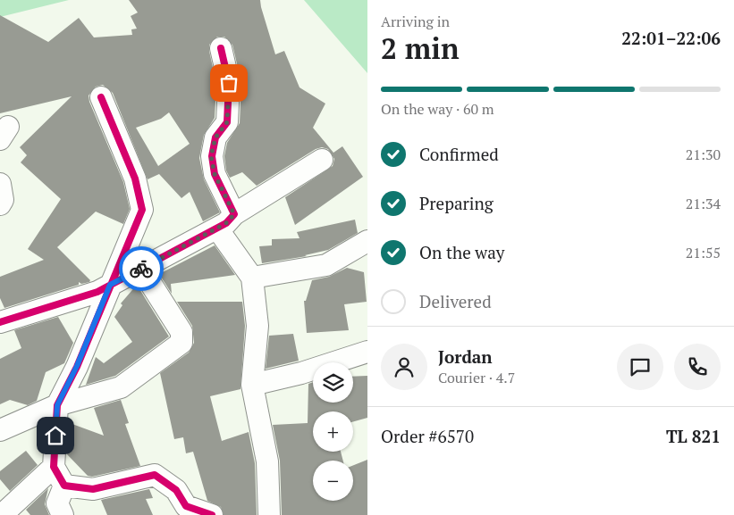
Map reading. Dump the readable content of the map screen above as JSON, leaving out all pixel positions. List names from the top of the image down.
{
  "page": {
    "heading": ["2 min", "Arriving in", "22:01–22:06"],
    "panel": [
      "Jordan",
      "Courier · 4.7",
      "Order #6570",
      "TL 821"
    ],
    "bar": "On the way · 60 m",
    "list": [
      ["Confirmed", "21:30"],
      ["Preparing", "21:34"],
      ["On the way", "21:55"],
      "Delivered"
    ],
    "map_buttons": ["+", "−"]
  }
}
